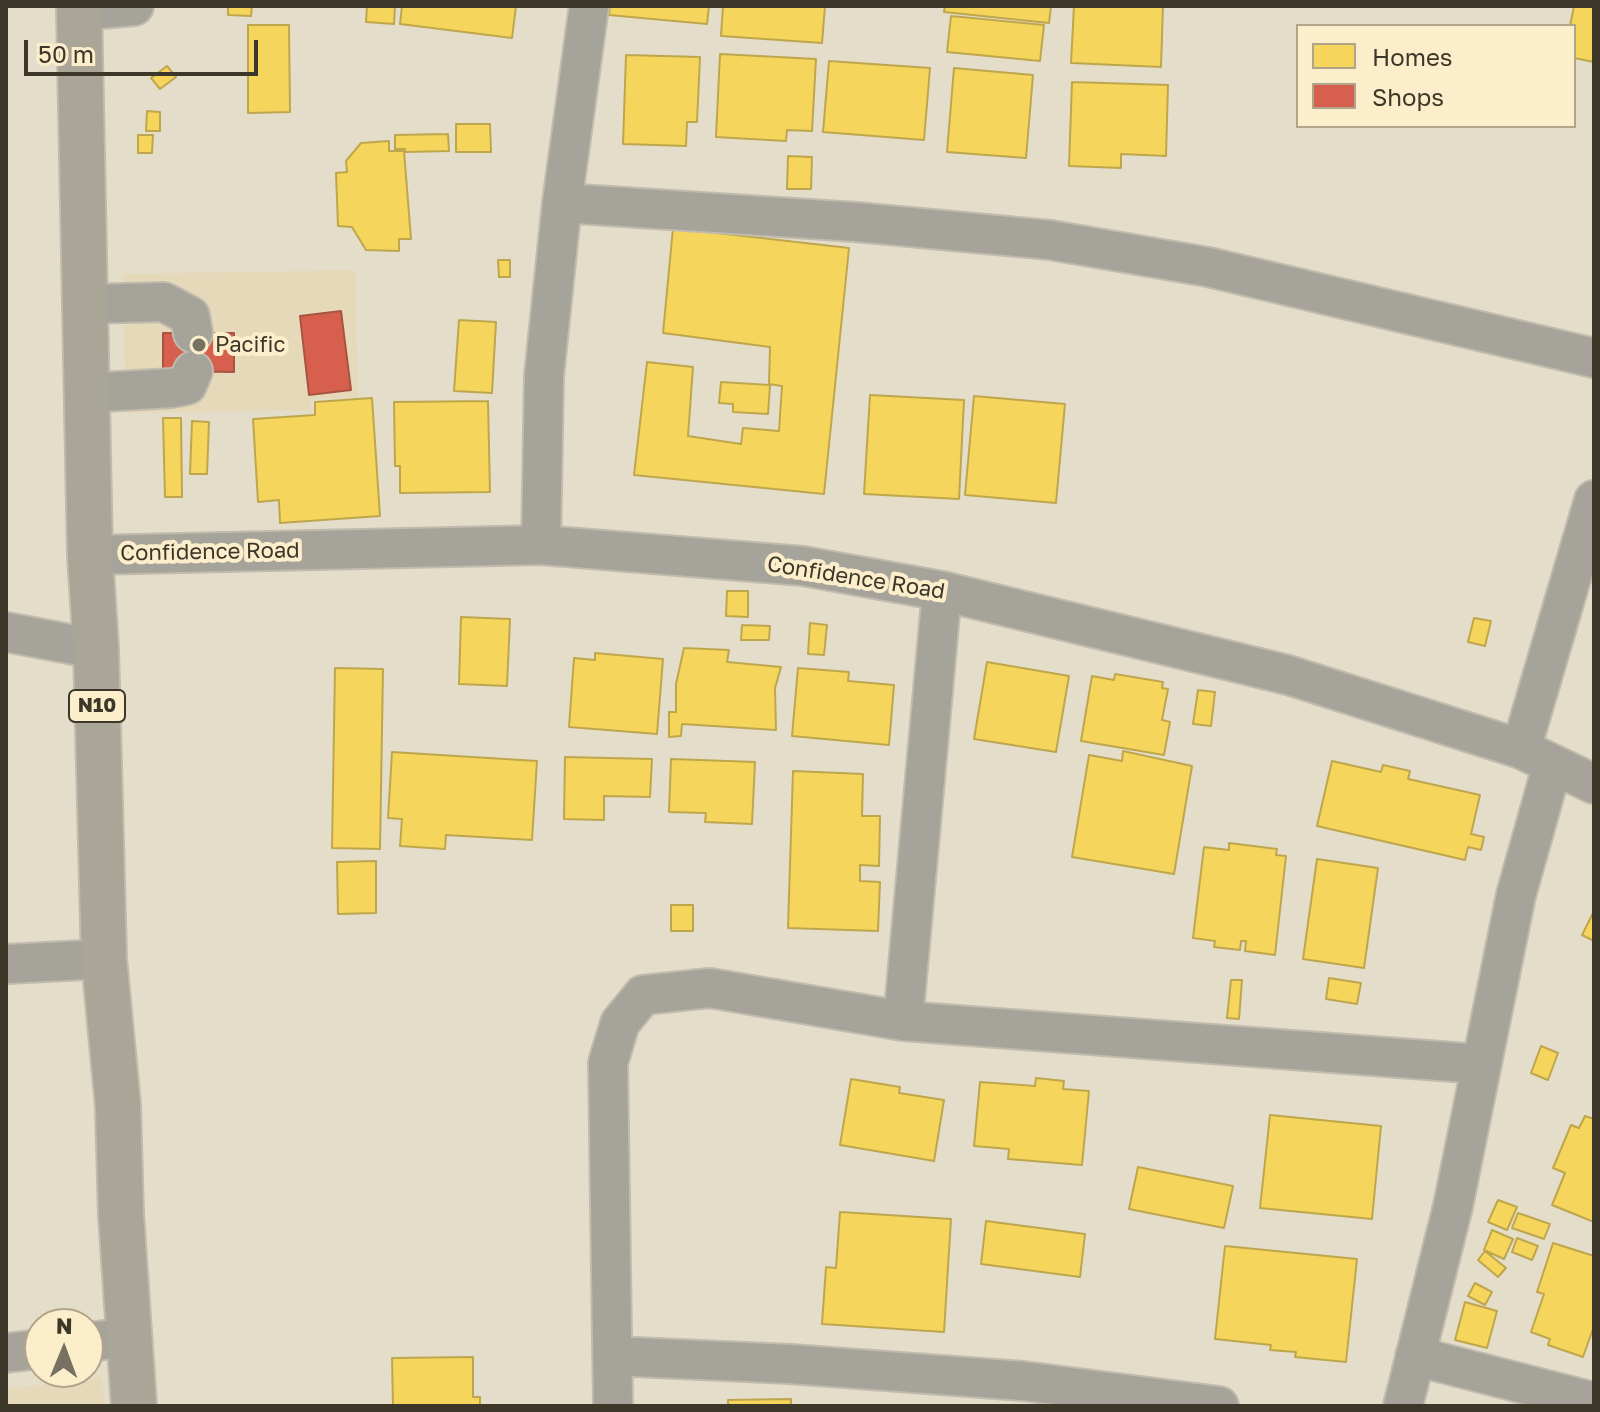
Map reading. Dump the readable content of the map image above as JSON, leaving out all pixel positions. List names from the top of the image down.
{
  "streets": {
    "main road": ["N10"],
    "street": ["Confidence Road"]
  },
  "crossings": [
    ["Confidence Road", "N10"]
  ],
  "places": ["Pacific"],
  "legend": ["Homes", "Shops"],
  "scale_bar": "50 m",
  "north": "top"
}
